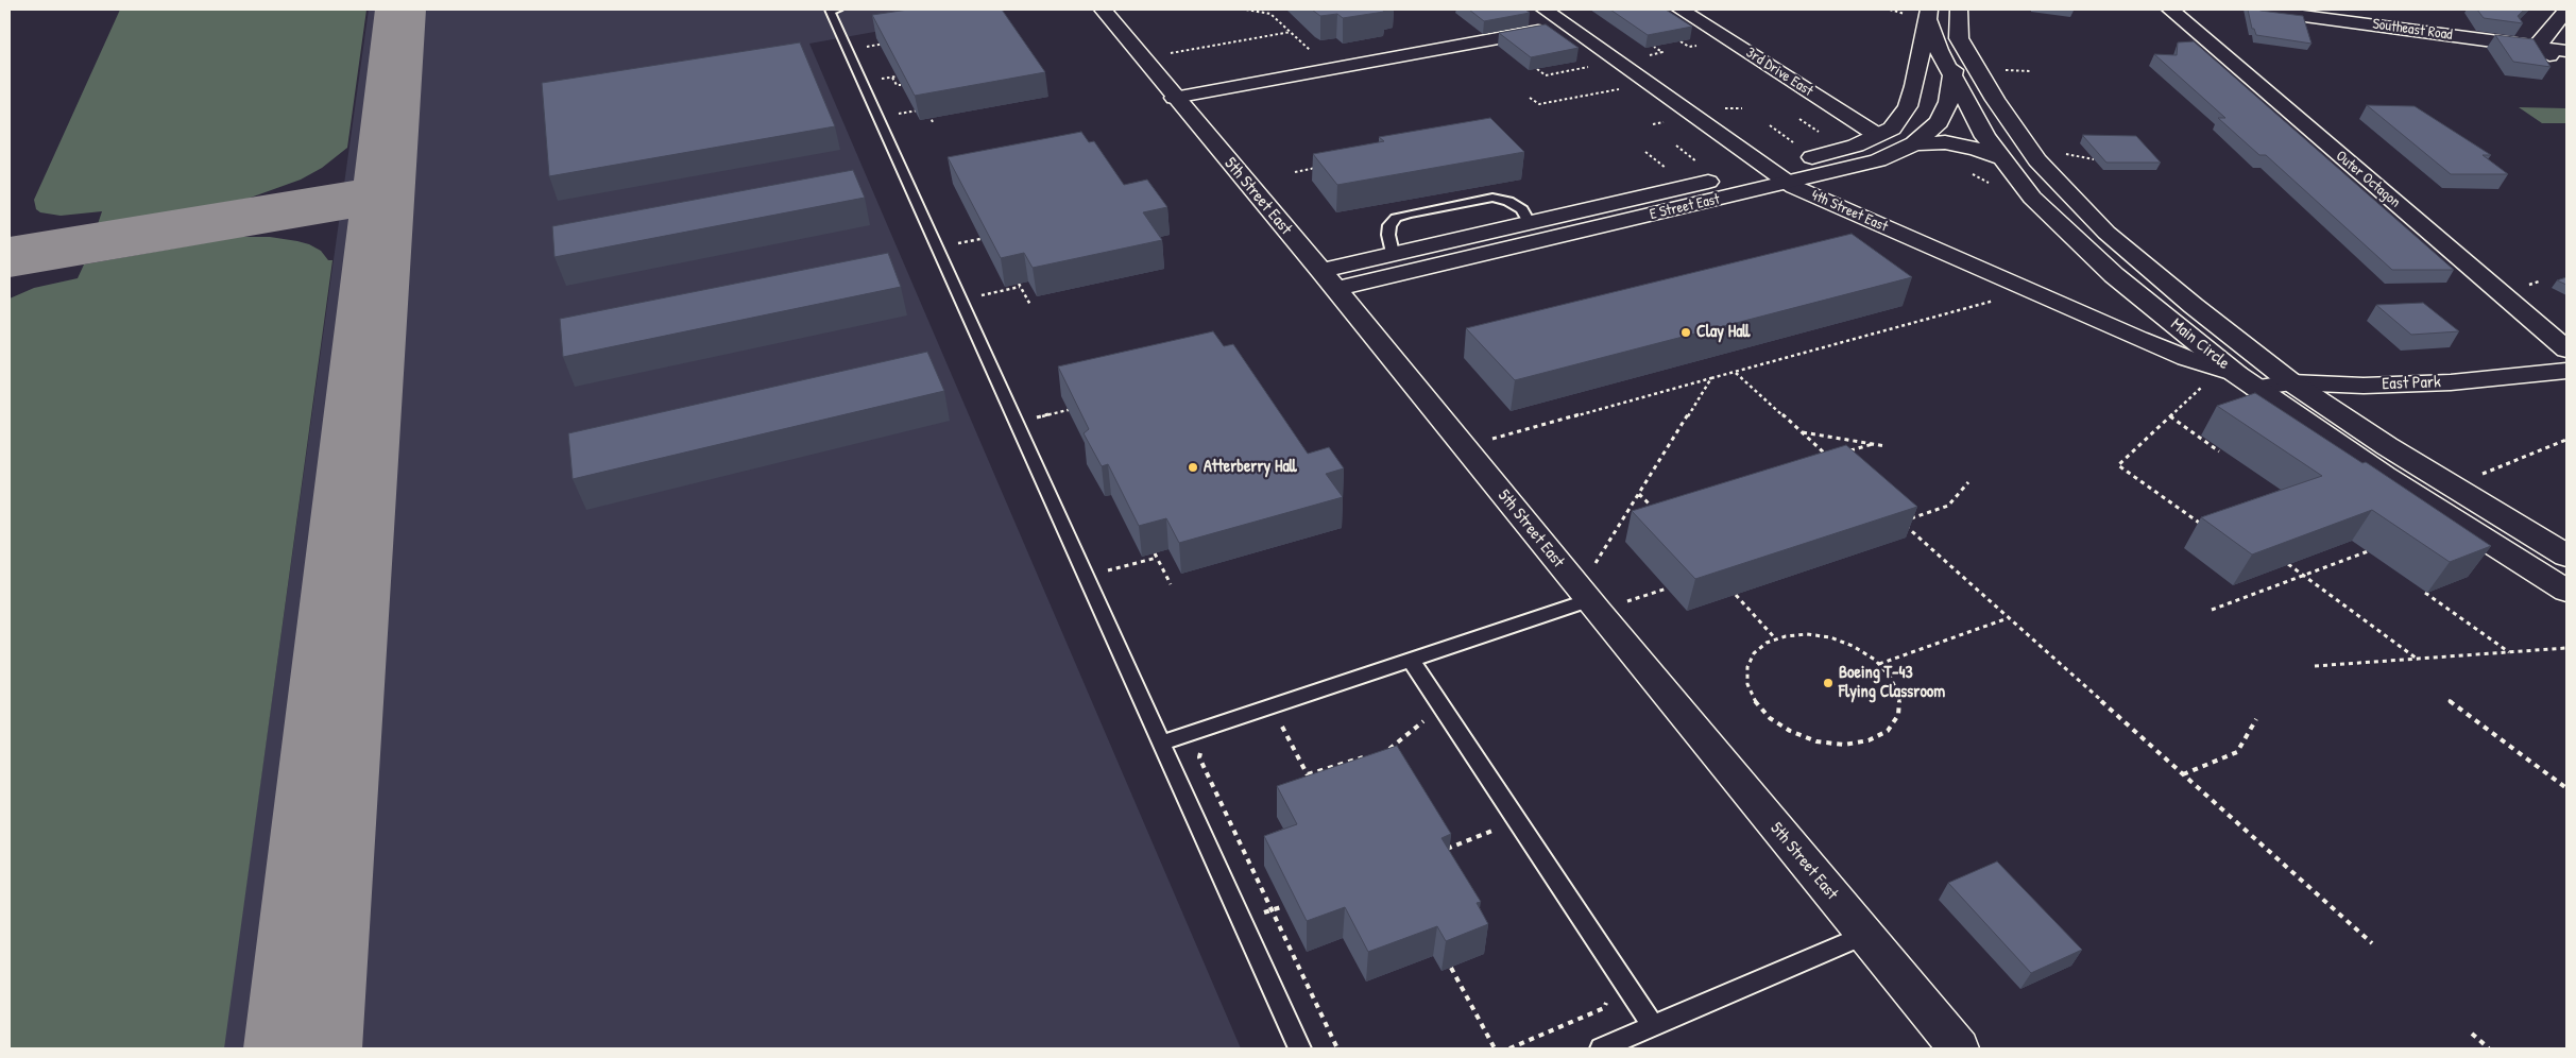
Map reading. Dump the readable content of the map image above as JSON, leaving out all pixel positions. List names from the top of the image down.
{
  "streets": {
    "street": [
      "Southeast Road",
      "3rd Drive East",
      "Outer Octagon",
      "5th Street East",
      "E Street East",
      "4th Street East",
      "Main Circle",
      "East Park"
    ]
  },
  "crossings": [
    ["3rd Drive East", "E Street East"],
    ["5th Street East", "E Street East"],
    ["E Street East", "4th Street East"],
    ["E Street East", "Main Circle"],
    ["4th Street East", "Main Circle"],
    ["Main Circle", "East Park"]
  ],
  "places": ["Clay Hall", "Atterberry Hall", "Boeing T-43 Flying Classroom"]
}
